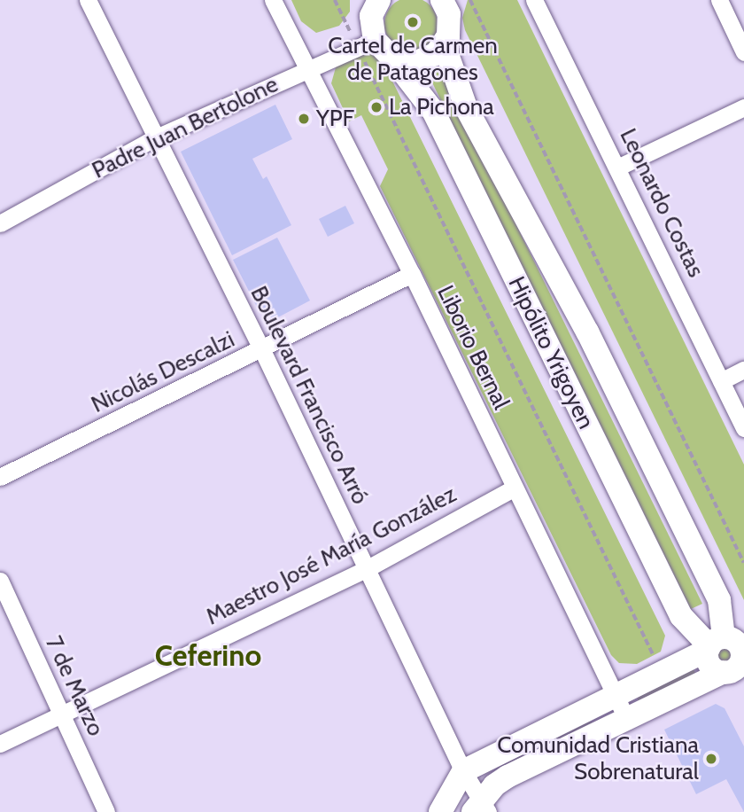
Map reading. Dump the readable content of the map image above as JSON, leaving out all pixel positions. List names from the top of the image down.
{
  "streets": {
    "main road": ["Hipólito Yrigoyen"],
    "street": [
      "Padre Juan Bertolone",
      "Leonardo Costas",
      "Liborio Bernal",
      "Nicolás Descalzi",
      "Boulevard Francisco Arró",
      "Maestro José María González",
      "7 de Marzo"
    ]
  },
  "crossings": [
    ["Padre Juan Bertolone", "Liborio Bernal"],
    ["Padre Juan Bertolone", "Hipólito Yrigoyen"],
    ["Padre Juan Bertolone", "Boulevard Francisco Arró"],
    ["Liborio Bernal", "Nicolás Descalzi"],
    ["Liborio Bernal", "Maestro José María González"],
    ["Nicolás Descalzi", "Boulevard Francisco Arró"],
    ["Boulevard Francisco Arró", "Maestro José María González"],
    ["Maestro José María González", "7 de Marzo"]
  ],
  "districts": ["Ceferino"],
  "places": [
    "Cartel de Carmen de Patagones",
    "La Pichona",
    "YPF",
    "Comunidad Cristiana Sobrenatural"
  ]
}
